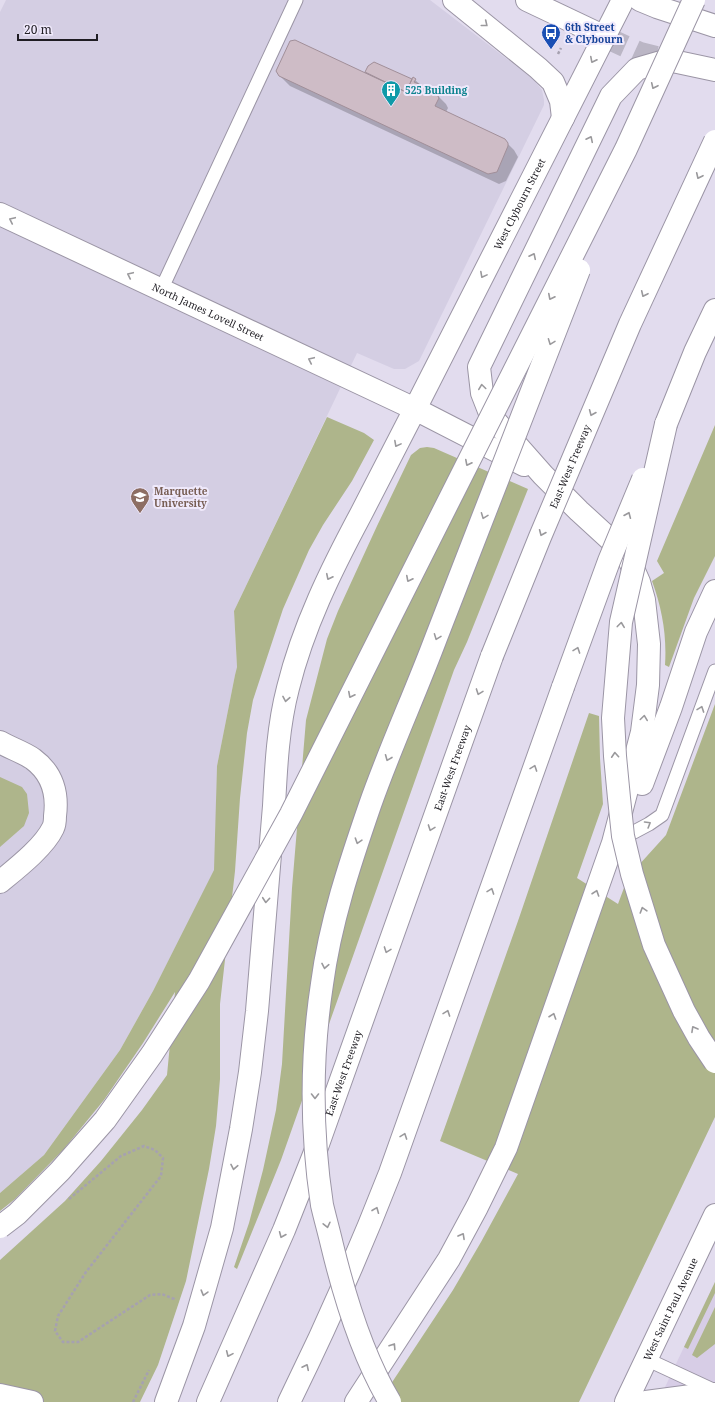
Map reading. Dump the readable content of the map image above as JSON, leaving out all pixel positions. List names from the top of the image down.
{
  "streets": {
    "main road": [
      "West Clybourn Street",
      "North James Lovell Street",
      "East-West Freeway",
      "West Saint Paul Avenue"
    ]
  },
  "crossings": [
    ["West Clybourn Street", "North James Lovell Street"]
  ],
  "one_way": ["North James Lovell Street"],
  "places": {
    "bus stop": ["6th Street & Clybourn"],
    "building": ["525 Building"],
    "school or university": ["Marquette University"]
  },
  "scale_bar": "20 m"
}
